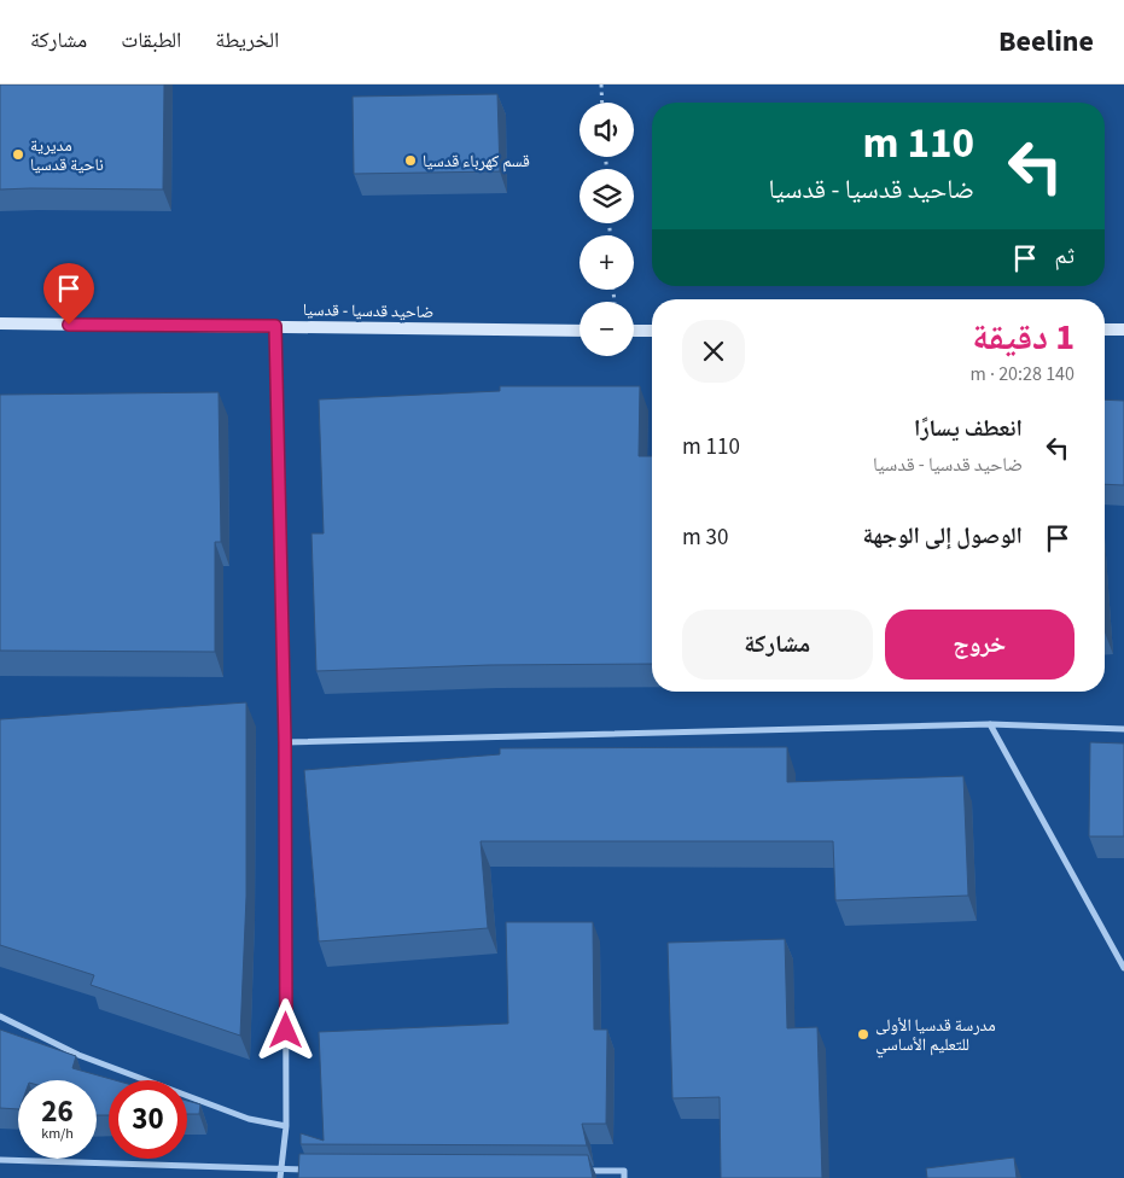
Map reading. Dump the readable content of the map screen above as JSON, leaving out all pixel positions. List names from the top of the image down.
{
  "streets": {
    "main road": ["ضاحيد قدسيا - قدسيا"]
  },
  "places": ["مديرية ناحية قدسيا", "قسم كهرباء قدسيا", "مدرسة قدسيا الأولى للتعليم الأساسي"],
  "page": {
    "header": "Beeline",
    "nav": ["الخريطة", "الطبقات", "مشاركة"],
    "map_buttons": ["+", "−"],
    "turn": ["110 m", "ضاحيد قدسيا - قدسيا"],
    "then": "ثم",
    "heading": ["1 دقيقة", "140 m · 20:28"],
    "list": [
      {
        "name": "انعطف يسارًا",
        "note": "ضاحيد قدسيا - قدسيا",
        "value": "110 m"
      },
      {
        "name": "الوصول إلى الوجهة",
        "value": "30 m"
      }
    ],
    "buttons": ["خروج", "مشاركة"],
    "speed": "26 km/h",
    "limit": "30"
  }
}
